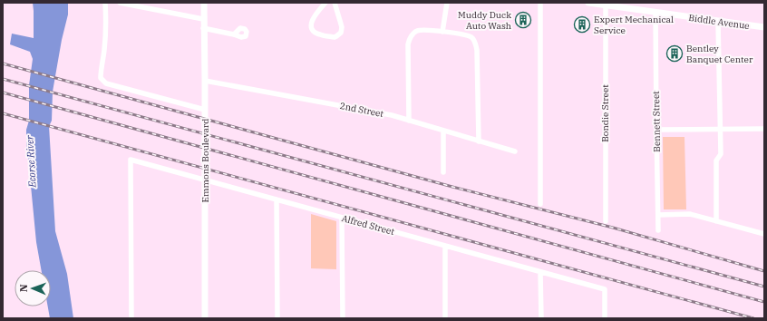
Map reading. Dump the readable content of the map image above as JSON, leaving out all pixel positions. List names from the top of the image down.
{
  "streets": {
    "street": [
      "Biddle Avenue",
      "2nd Street",
      "Bondie Street",
      "Bennett Street",
      "Emmons Boulevard",
      "Alfred Street"
    ]
  },
  "crossings": [
    ["Biddle Avenue", "Bondie Street"],
    ["Biddle Avenue", "Bennett Street"],
    ["2nd Street", "Emmons Boulevard"],
    ["Emmons Boulevard", "Alfred Street"]
  ],
  "water": ["Ecorse River"],
  "places": {
    "building": ["Muddy Duck Auto Wash", "Expert Mechanical Service", "Bentley Banquet Center"]
  },
  "north": "left"
}
